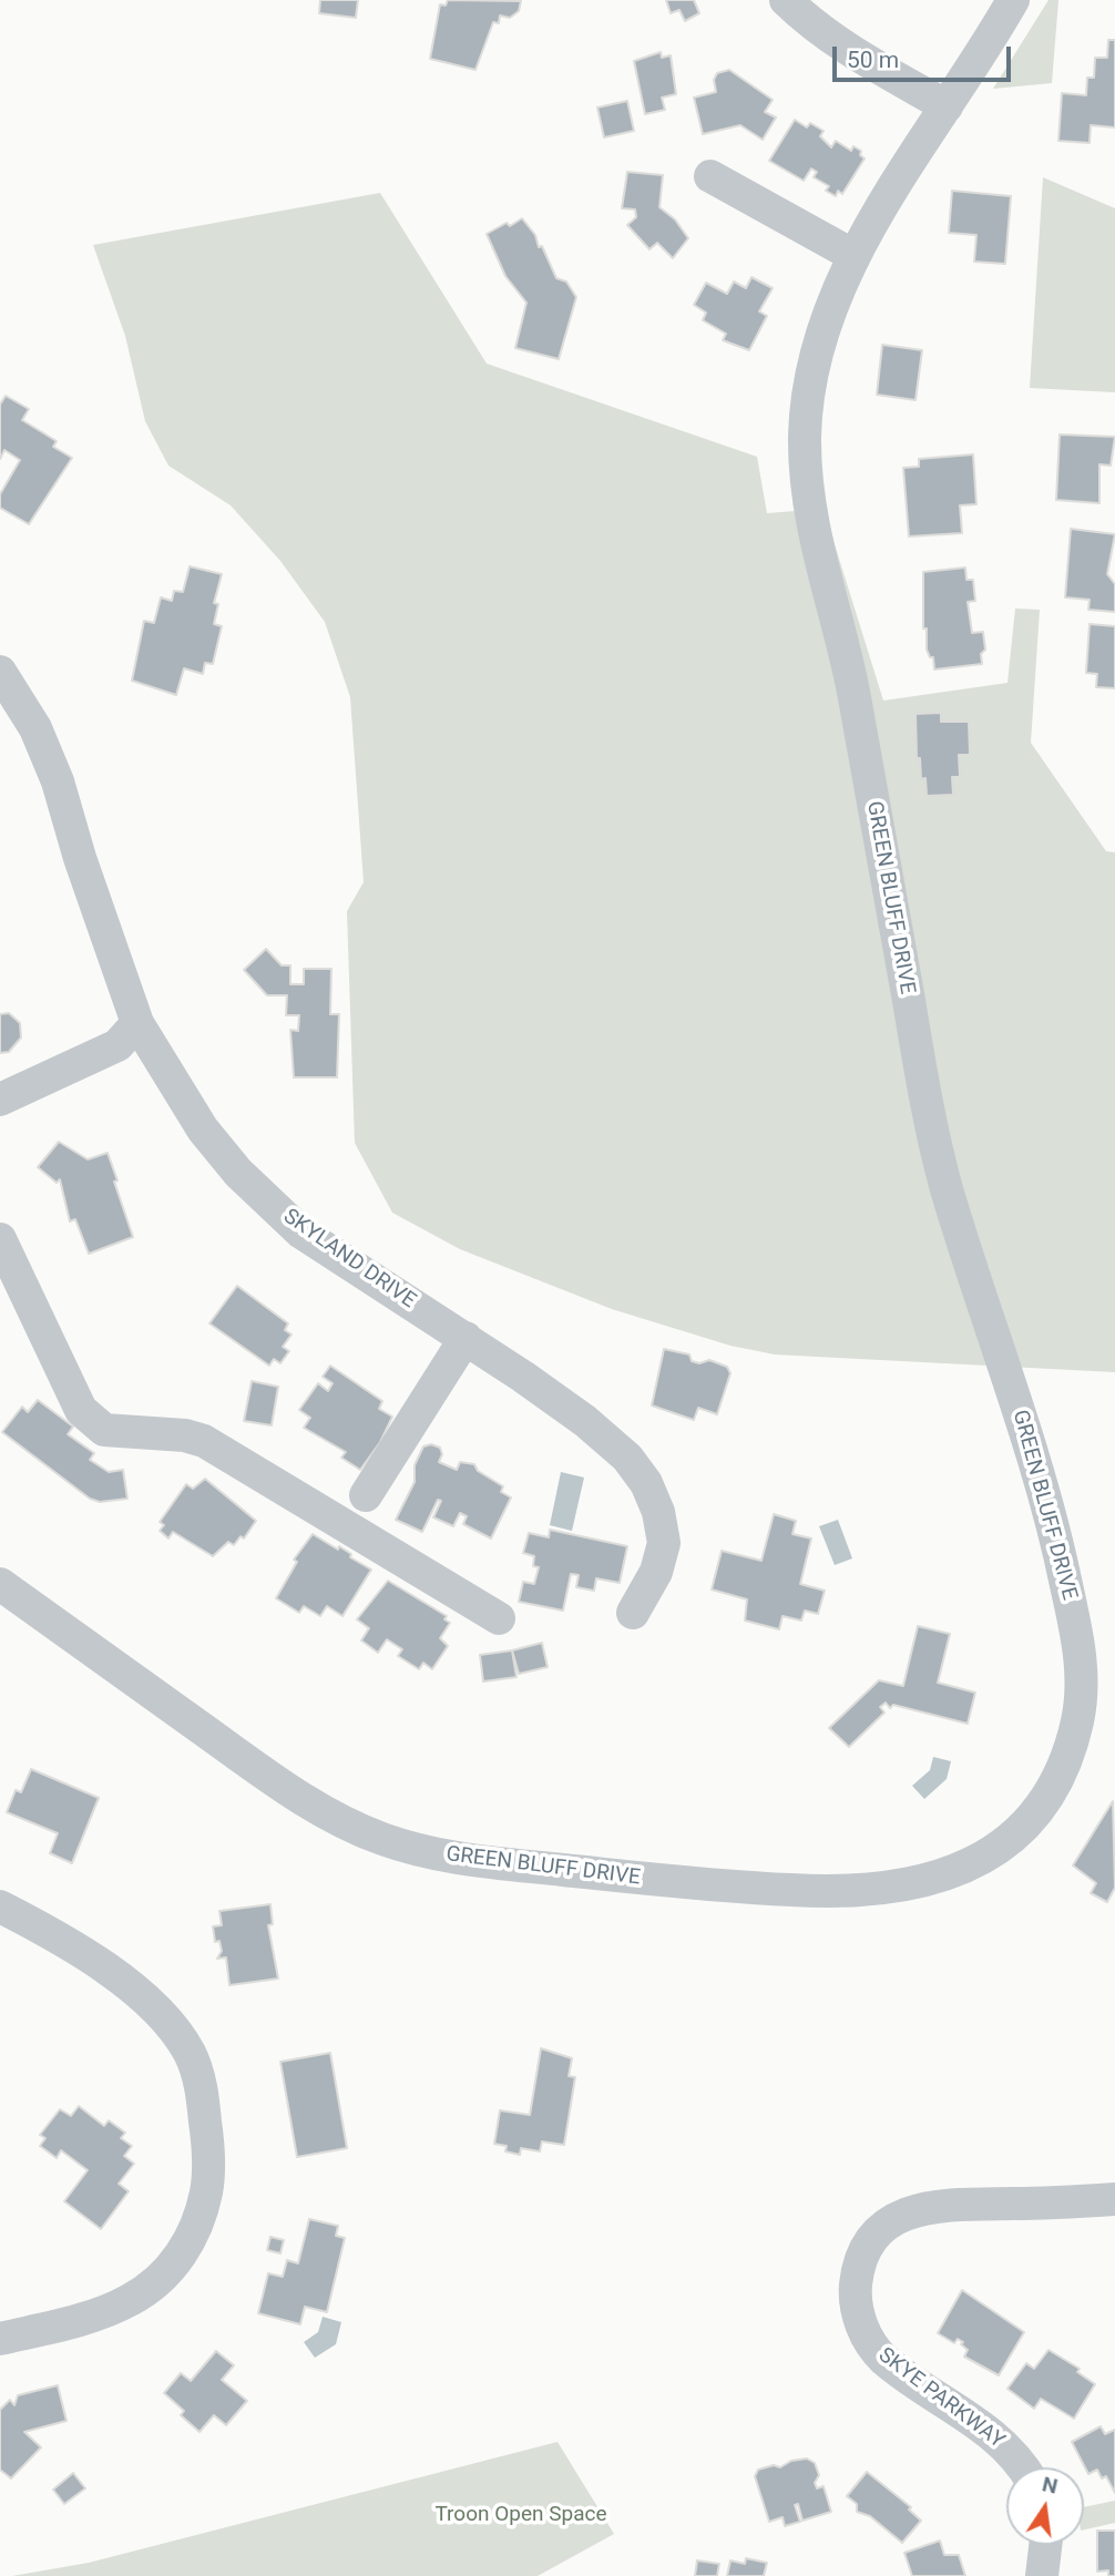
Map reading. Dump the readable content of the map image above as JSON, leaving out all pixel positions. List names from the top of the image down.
{
  "streets": {
    "street": ["GREEN BLUFF DRIVE", "SKYLAND DRIVE", "SKYE PARKWAY"]
  },
  "parks": ["Troon Open Space"],
  "scale_bar": "50 m",
  "north": "top"
}
